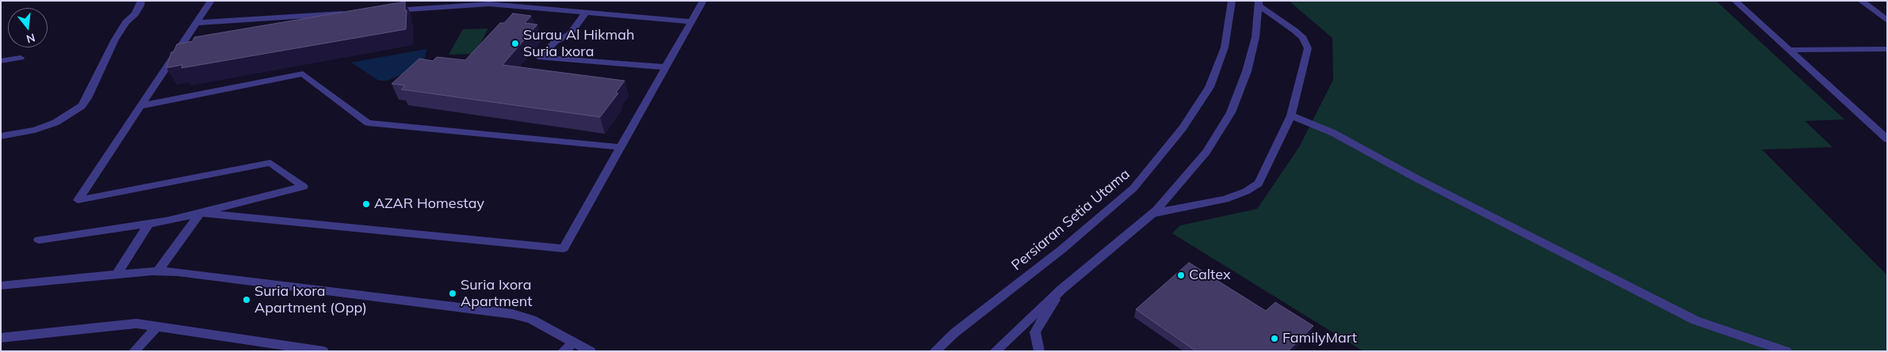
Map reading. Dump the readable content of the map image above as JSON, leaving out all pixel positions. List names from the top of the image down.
{
  "streets": {
    "street": ["Persiaran Setia Utama"]
  },
  "places": [
    "Surau Al Hikmah Suria Ixora",
    "AZAR Homestay",
    "Caltex",
    "Suria Ixora Apartment",
    "Suria Ixora Apartment (Opp)",
    "FamilyMart"
  ],
  "north": "bottom"
}
